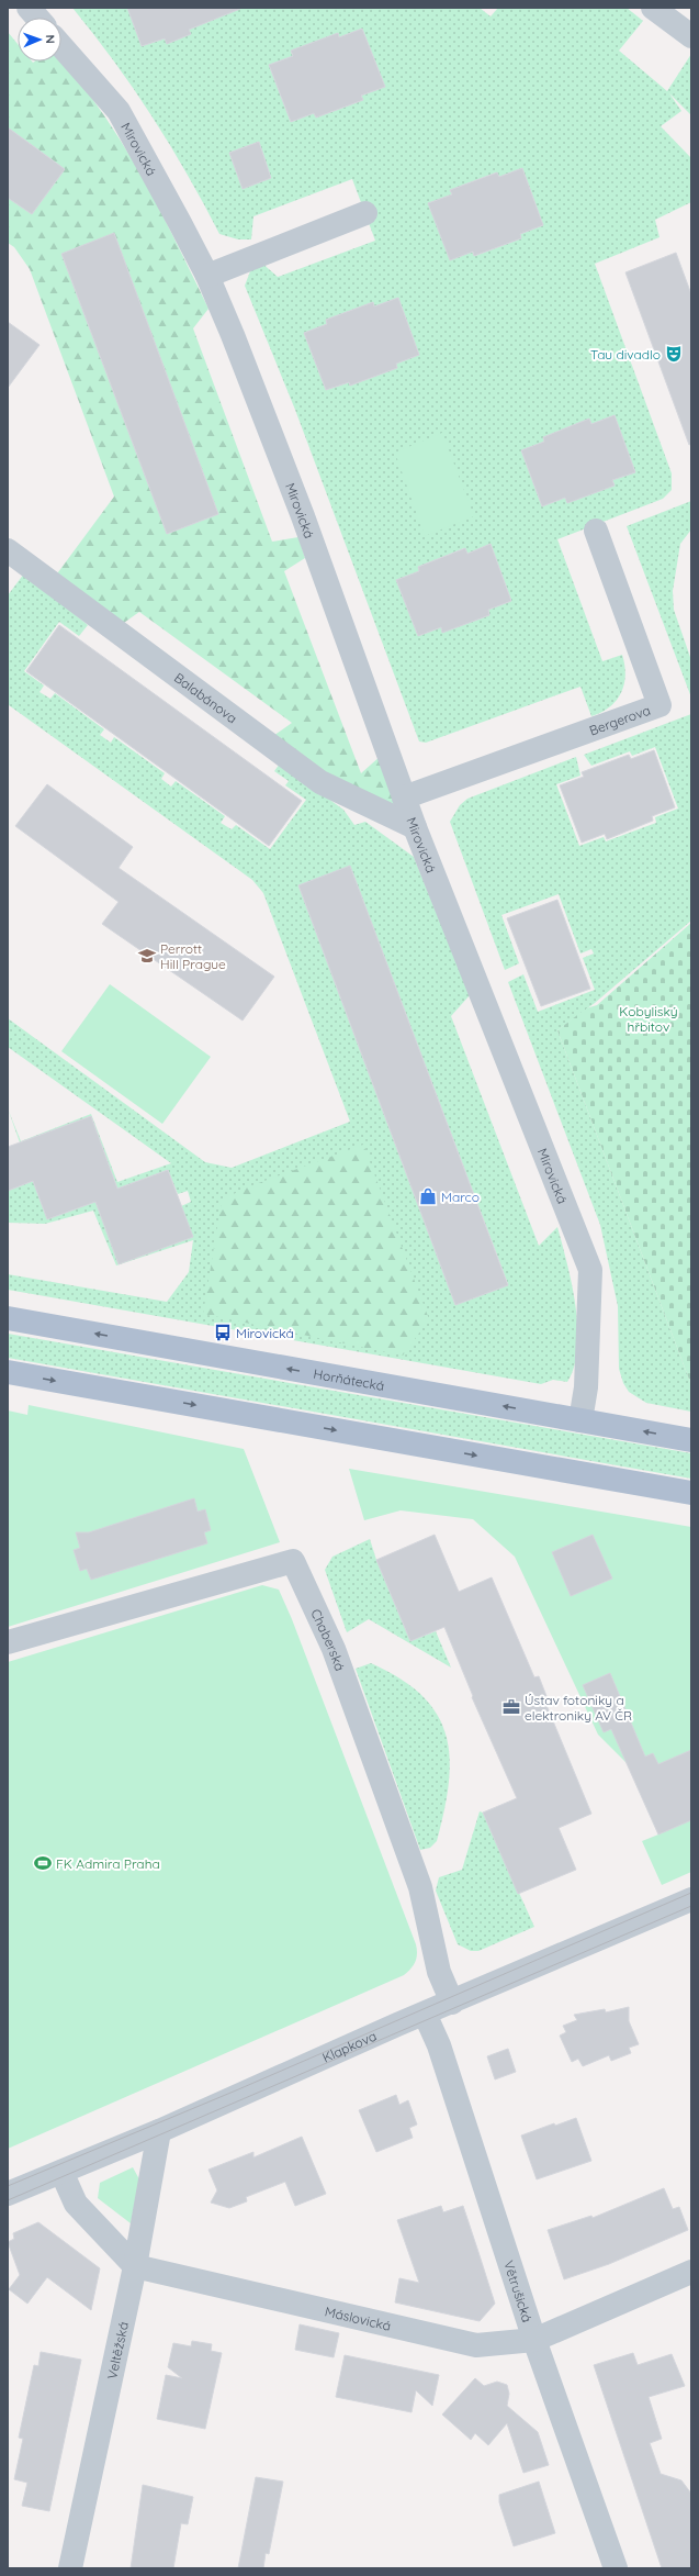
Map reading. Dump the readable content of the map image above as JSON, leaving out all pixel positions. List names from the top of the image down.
{
  "streets": {
    "main road": ["Horňátecká"],
    "street": [
      "Mirovická",
      "Balabánova",
      "Bergerova",
      "Chaberská",
      "Klapkova",
      "Větrušická",
      "Máslovická",
      "Veltěžská"
    ]
  },
  "crossings": [
    ["Mirovická", "Balabánova"],
    ["Mirovická", "Bergerova"],
    ["Mirovická", "Horňátecká"],
    ["Chaberská", "Klapkova"],
    ["Klapkova", "Větrušická"],
    ["Klapkova", "Veltěžská"],
    ["Větrušická", "Máslovická"],
    ["Máslovická", "Veltěžská"]
  ],
  "parks": ["Kobyliský hřbitov"],
  "places": {
    "theatre": ["Tau divadlo"],
    "school or university": ["Perrott Hill Prague"],
    "shop": ["Marco"],
    "bus stop": ["Mirovická"],
    "office": ["Ústav fotoniky a elektroniky AV ČR"],
    "sports": ["FK Admira Praha"]
  },
  "north": "right"
}
